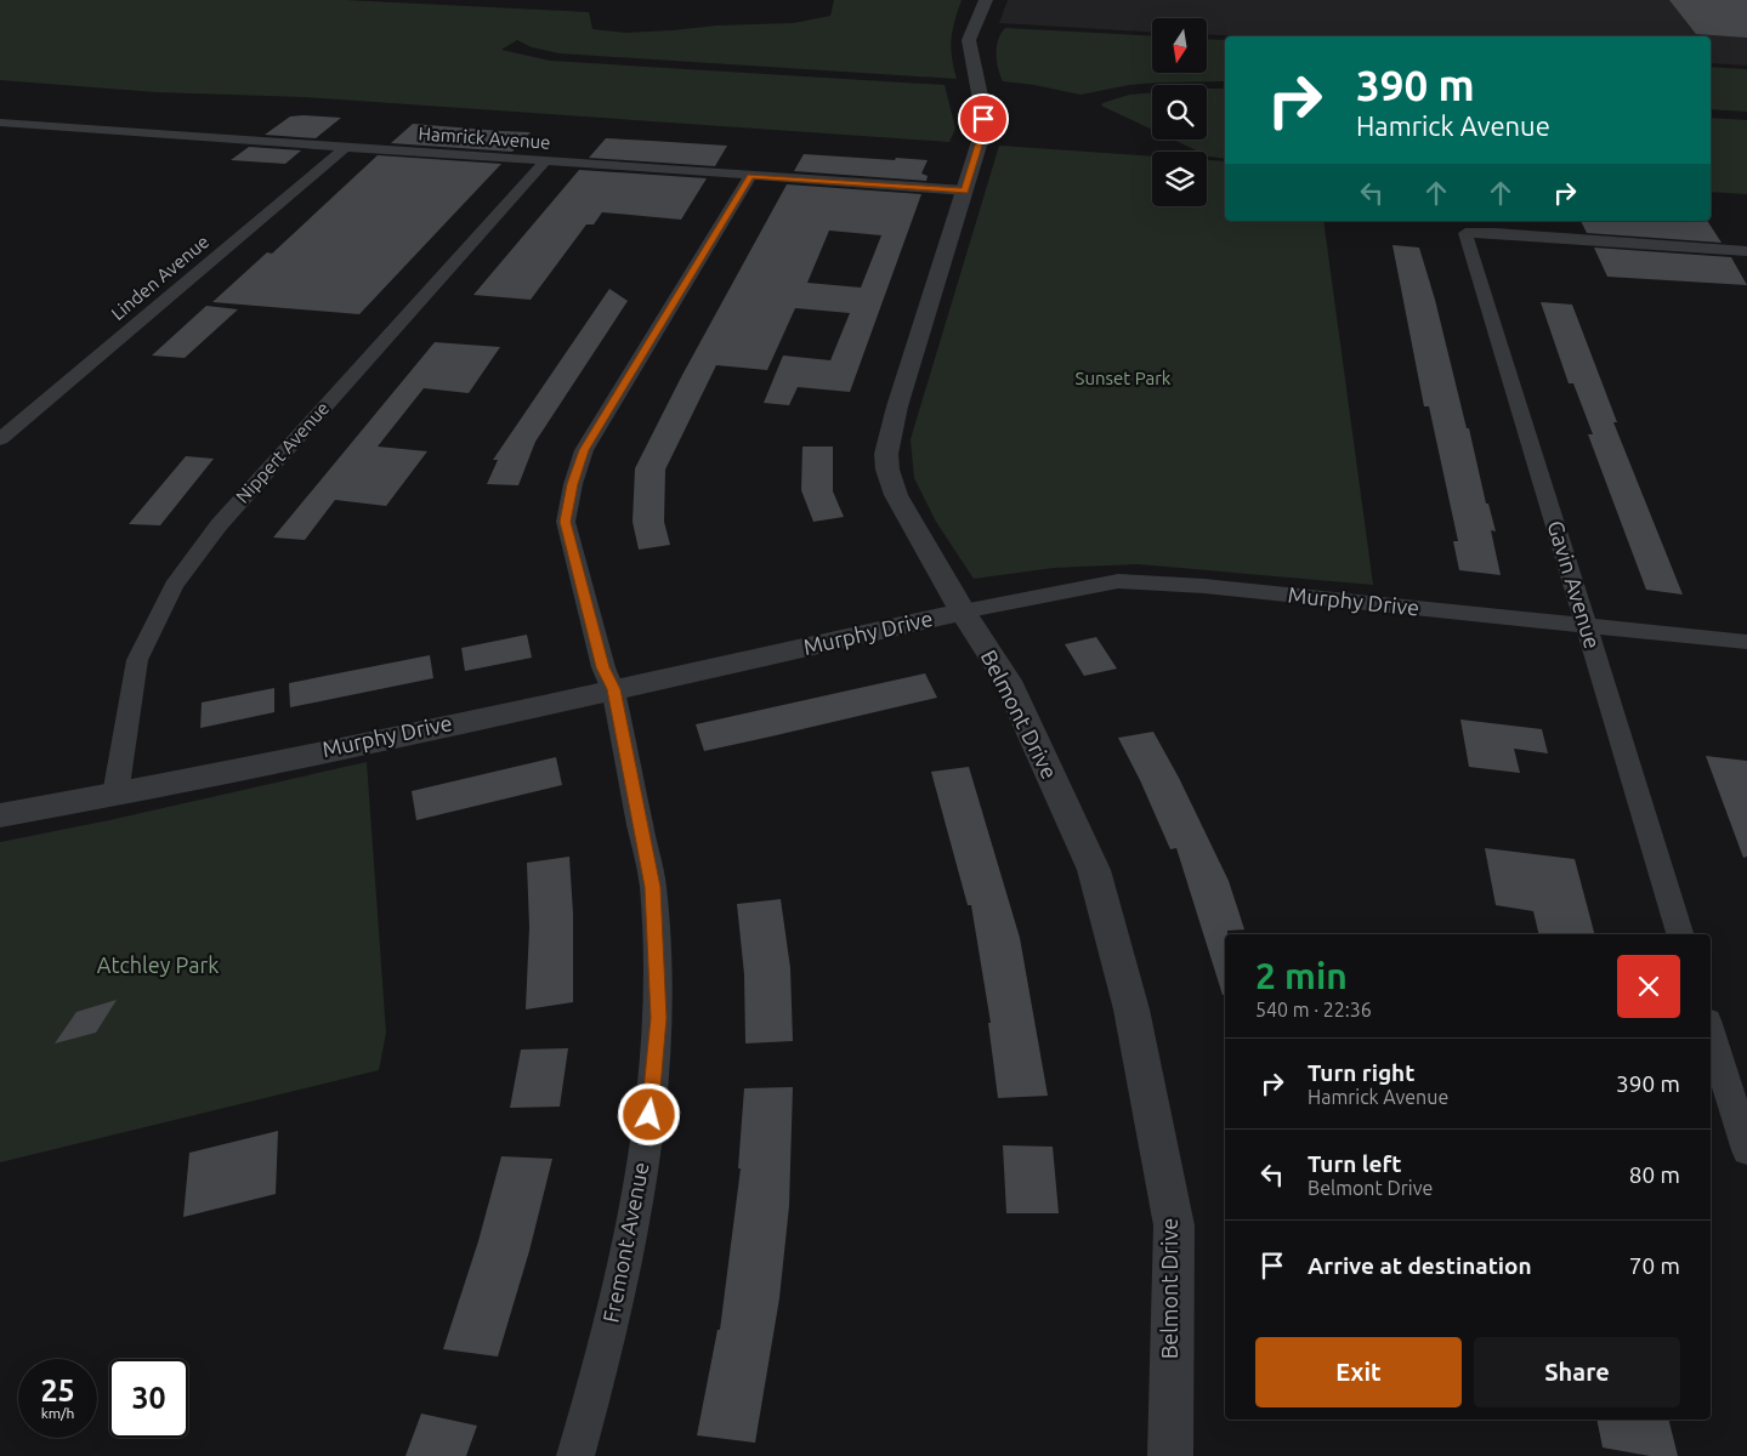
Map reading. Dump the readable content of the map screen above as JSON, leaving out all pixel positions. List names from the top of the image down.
{
  "streets": {
    "street": [
      "Hamrick Avenue",
      "Linden Avenue",
      "Nippert Avenue",
      "Gavin Avenue",
      "Murphy Drive",
      "Belmont Drive",
      "Fremont Avenue"
    ]
  },
  "crossings": [
    ["Hamrick Avenue", "Linden Avenue"],
    ["Hamrick Avenue", "Nippert Avenue"],
    ["Hamrick Avenue", "Belmont Drive"],
    ["Hamrick Avenue", "Fremont Avenue"],
    ["Nippert Avenue", "Murphy Drive"],
    ["Gavin Avenue", "Murphy Drive"],
    ["Murphy Drive", "Belmont Drive"],
    ["Murphy Drive", "Fremont Avenue"]
  ],
  "parks": ["Sunset Park", "Atchley Park"],
  "north": "bottom",
  "page": {
    "turn": ["390 m", "Hamrick Avenue"],
    "heading": ["2 min", "540 m · 22:36"],
    "list": [
      {
        "name": "Turn right",
        "note": "Hamrick Avenue",
        "value": "390 m"
      },
      {
        "name": "Turn left",
        "note": "Belmont Drive",
        "value": "80 m"
      },
      {
        "name": "Arrive at destination",
        "value": "70 m"
      }
    ],
    "buttons": ["Exit", "Share"],
    "speed": "25 km/h",
    "limit": "30"
  }
}
